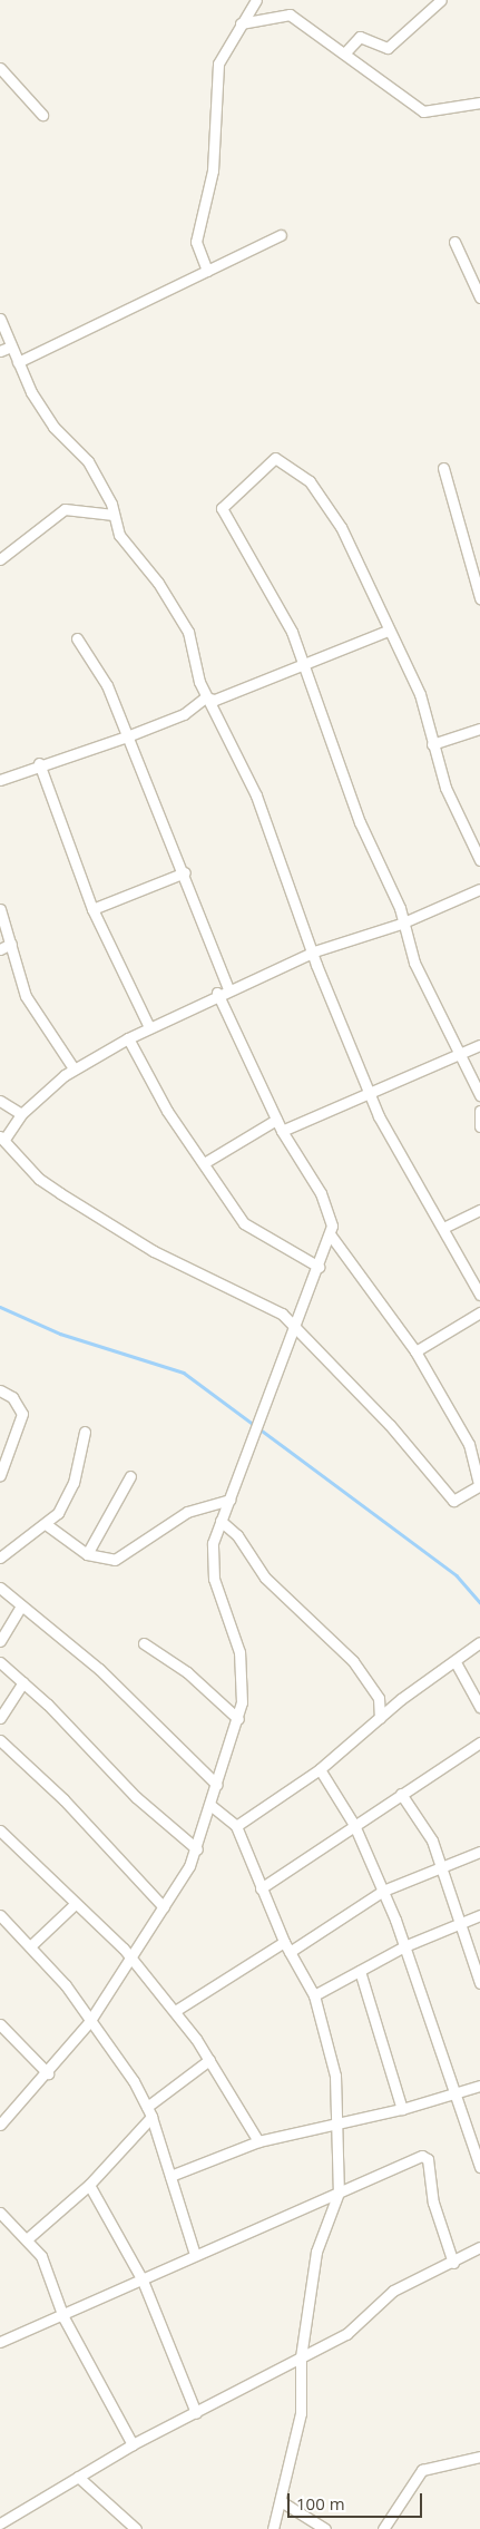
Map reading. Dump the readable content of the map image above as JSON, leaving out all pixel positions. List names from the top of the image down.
{
  "scale_bar": "100 m"
}
